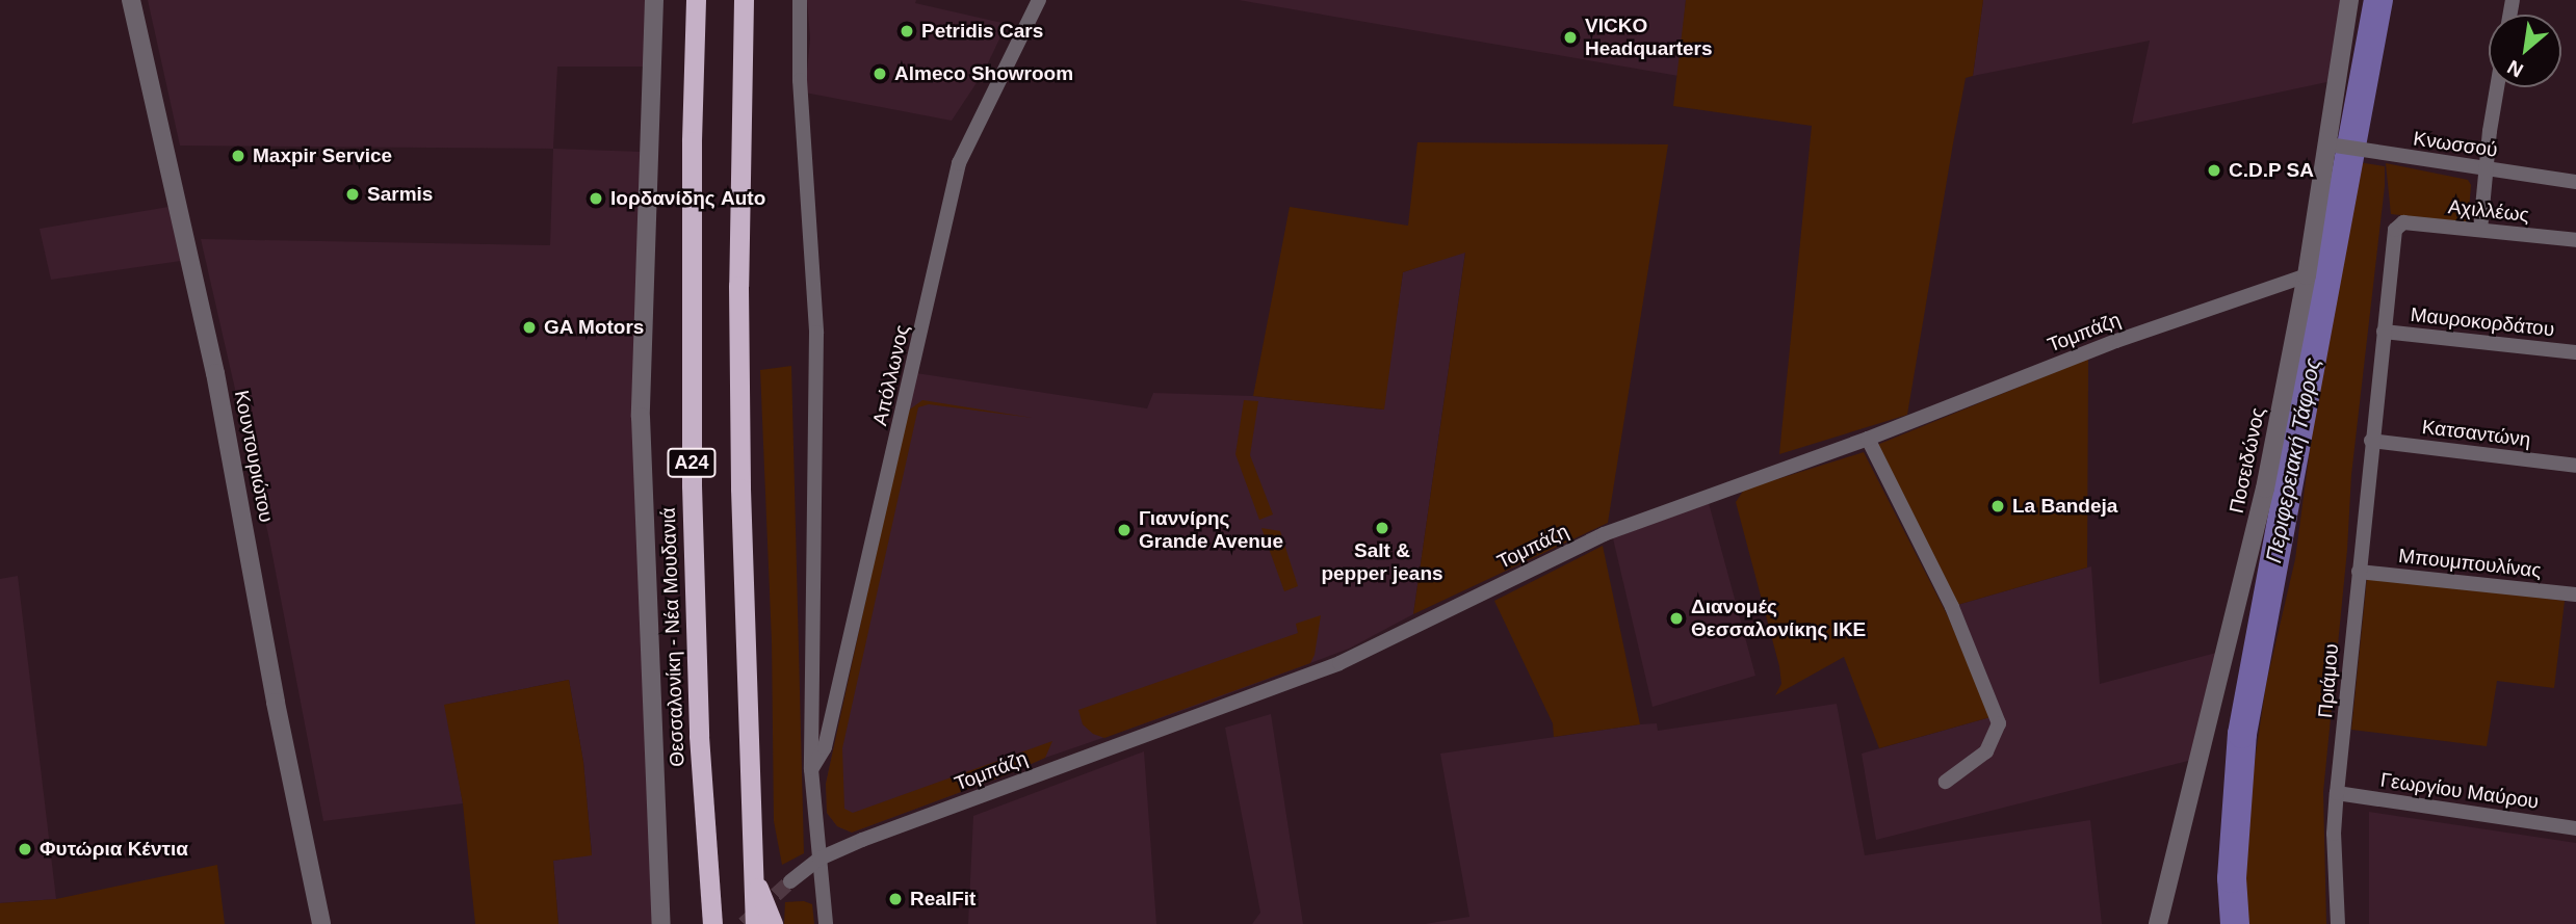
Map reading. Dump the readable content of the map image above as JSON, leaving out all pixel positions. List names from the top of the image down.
{
  "streets": {
    "highway": ["Α24", "Θεσσαλονίκη - Νέα Μουδανιά"],
    "street": [
      "Κνωσσού",
      "Αχιλλέως",
      "Μαυροκορδάτου",
      "Τομπάζη",
      "Απόλλωνος",
      "Κατσαντώνη",
      "Κουντουριώτου",
      "Ποσειδώνος",
      "Μπουμπουλίνας",
      "Πριάμου",
      "Γεωργίου Μαύρου"
    ]
  },
  "crossings": [
    ["Κνωσσού", "Ποσειδώνος"],
    ["Αχιλλέως", "Πριάμου"],
    ["Μαυροκορδάτου", "Πριάμου"],
    ["Τομπάζη", "Ποσειδώνος"],
    ["Κατσαντώνη", "Πριάμου"],
    ["Μπουμπουλίνας", "Πριάμου"],
    ["Πριάμου", "Γεωργίου Μαύρου"]
  ],
  "water": ["Περιφερειακή Τάφρος"],
  "places": [
    "Petridis Cars",
    "VICKO Headquarters",
    "Almeco Showroom",
    "Maxpir Service",
    "C.D.P SA",
    "Sarmis",
    "Ιορδανίδης Auto",
    "GA Motors",
    "La Bandeja",
    "Salt & pepper jeans",
    "Γιαννίρης Grande Avenue",
    "Διανομές Θεσσαλονίκης ΙΚΕ",
    "Φυτώρια Κέντια",
    "RealFit"
  ],
  "north": "bottom left"
}
